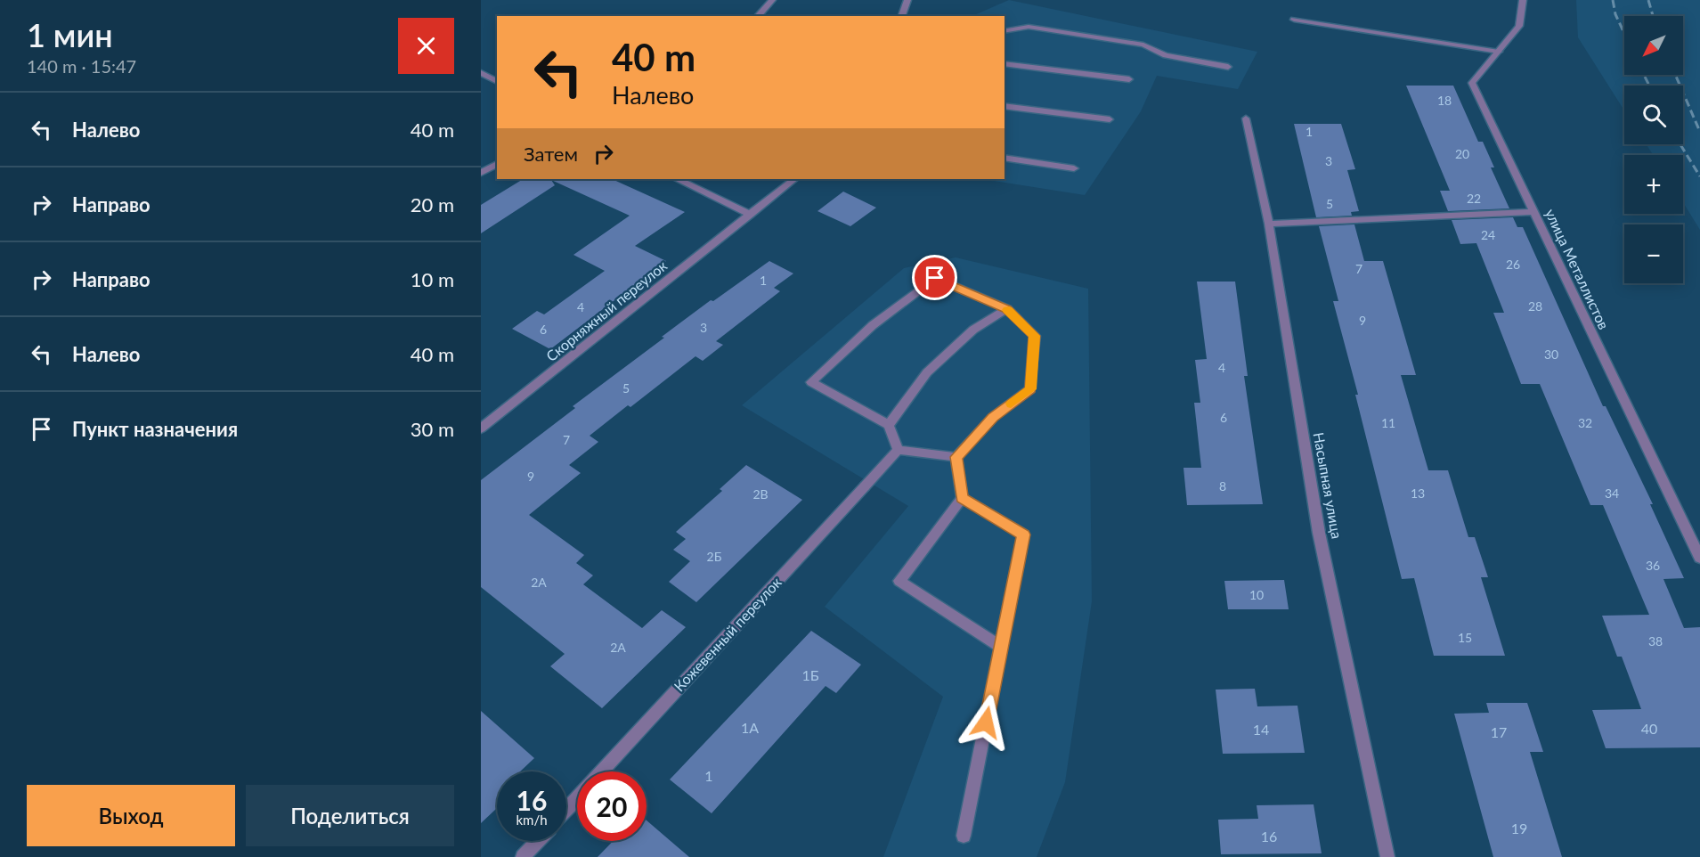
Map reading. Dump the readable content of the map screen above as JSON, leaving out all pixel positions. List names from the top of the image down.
{
  "streets": {
    "street": [
      "улица Металлистов",
      "Скорняжный переулок",
      "Насыпная улица",
      "Кожевенный переулок"
    ]
  },
  "house_numbers": [
    "18",
    "1",
    "20",
    "3",
    "22",
    "5",
    "24",
    "26",
    "7",
    "1",
    "28",
    "4",
    "9",
    "3",
    "6",
    "30",
    "4",
    "5",
    "6",
    "11",
    "32",
    "7",
    "9",
    "8",
    "13",
    "34",
    "2В",
    "2Б",
    "36",
    "2А",
    "10",
    "15",
    "38",
    "2А",
    "1Б",
    "1А",
    "40",
    "14",
    "17",
    "1",
    "19",
    "16"
  ],
  "north": "bottom left",
  "page": {
    "heading": ["1 мин", "140 m · 15:47"],
    "map_buttons": ["+", "−"],
    "turn": ["40 m", "Налево"],
    "list": [
      {
        "name": "Налево",
        "value": "40 m"
      },
      {
        "name": "Направо",
        "value": "20 m"
      },
      {
        "name": "Направо",
        "value": "10 m"
      },
      {
        "name": "Налево",
        "value": "40 m"
      },
      {
        "name": "Пункт назначения",
        "value": "30 m"
      }
    ],
    "then": "Затем",
    "speed": "16 km/h",
    "limit": "20",
    "buttons": ["Выход", "Поделиться"]
  }
}
